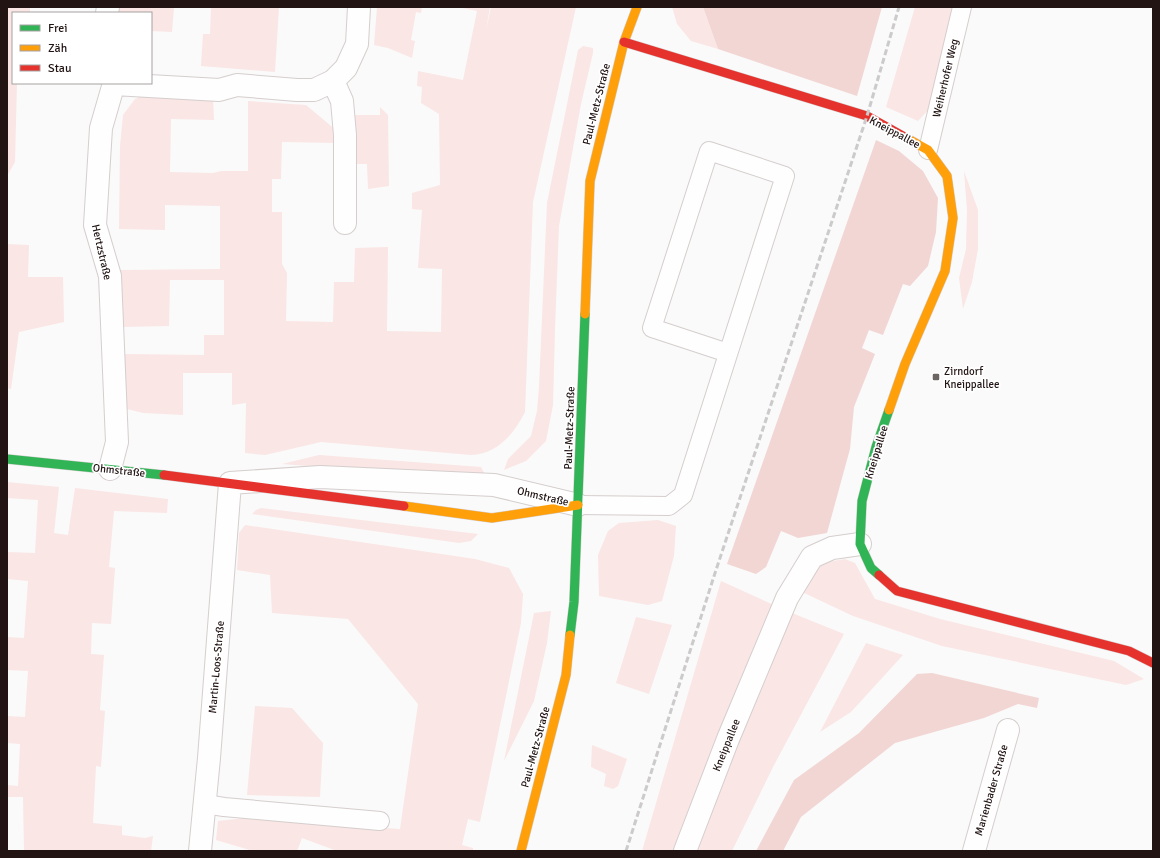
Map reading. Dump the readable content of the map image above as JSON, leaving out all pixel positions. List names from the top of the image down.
{
  "streets": {
    "street": [
      "Paul-Metz-Straße",
      "Kneippallee",
      "Hertzstraße",
      "Ohmstraße",
      "Martin-Loos-Straße",
      "Marienbader Straße"
    ],
    "lane": ["Weiherhofer Weg"]
  },
  "crossings": [
    ["Weiherhofer Weg", "Kneippallee"],
    ["Paul-Metz-Straße", "Kneippallee"],
    ["Paul-Metz-Straße", "Ohmstraße"],
    ["Hertzstraße", "Ohmstraße"],
    ["Ohmstraße", "Martin-Loos-Straße"]
  ],
  "places": {
    "transit": ["Zirndorf Kneippallee"]
  },
  "legend": ["Frei", "Zäh", "Stau"]
}
